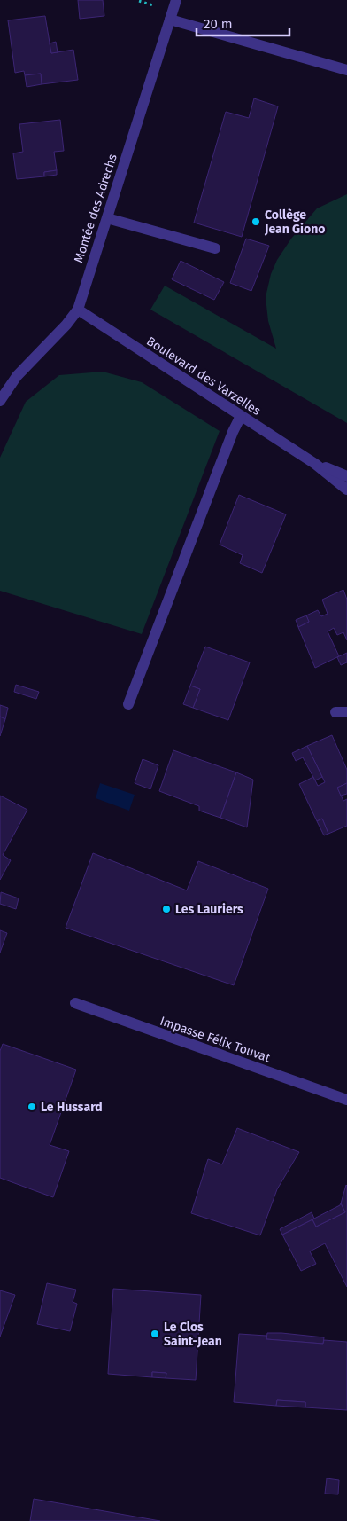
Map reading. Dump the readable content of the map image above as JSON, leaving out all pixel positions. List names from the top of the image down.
{
  "streets": {
    "street": ["Montée des Adrechs", "Boulevard des Varzelles", "Impasse Félix Touvat"]
  },
  "crossings": [
    ["Montée des Adrechs", "Boulevard des Varzelles"]
  ],
  "places": [
    "Collège Jean Giono",
    "Les Lauriers",
    "Le Hussard",
    "Le Clos Saint-Jean"
  ],
  "scale_bar": "20 m"
}
